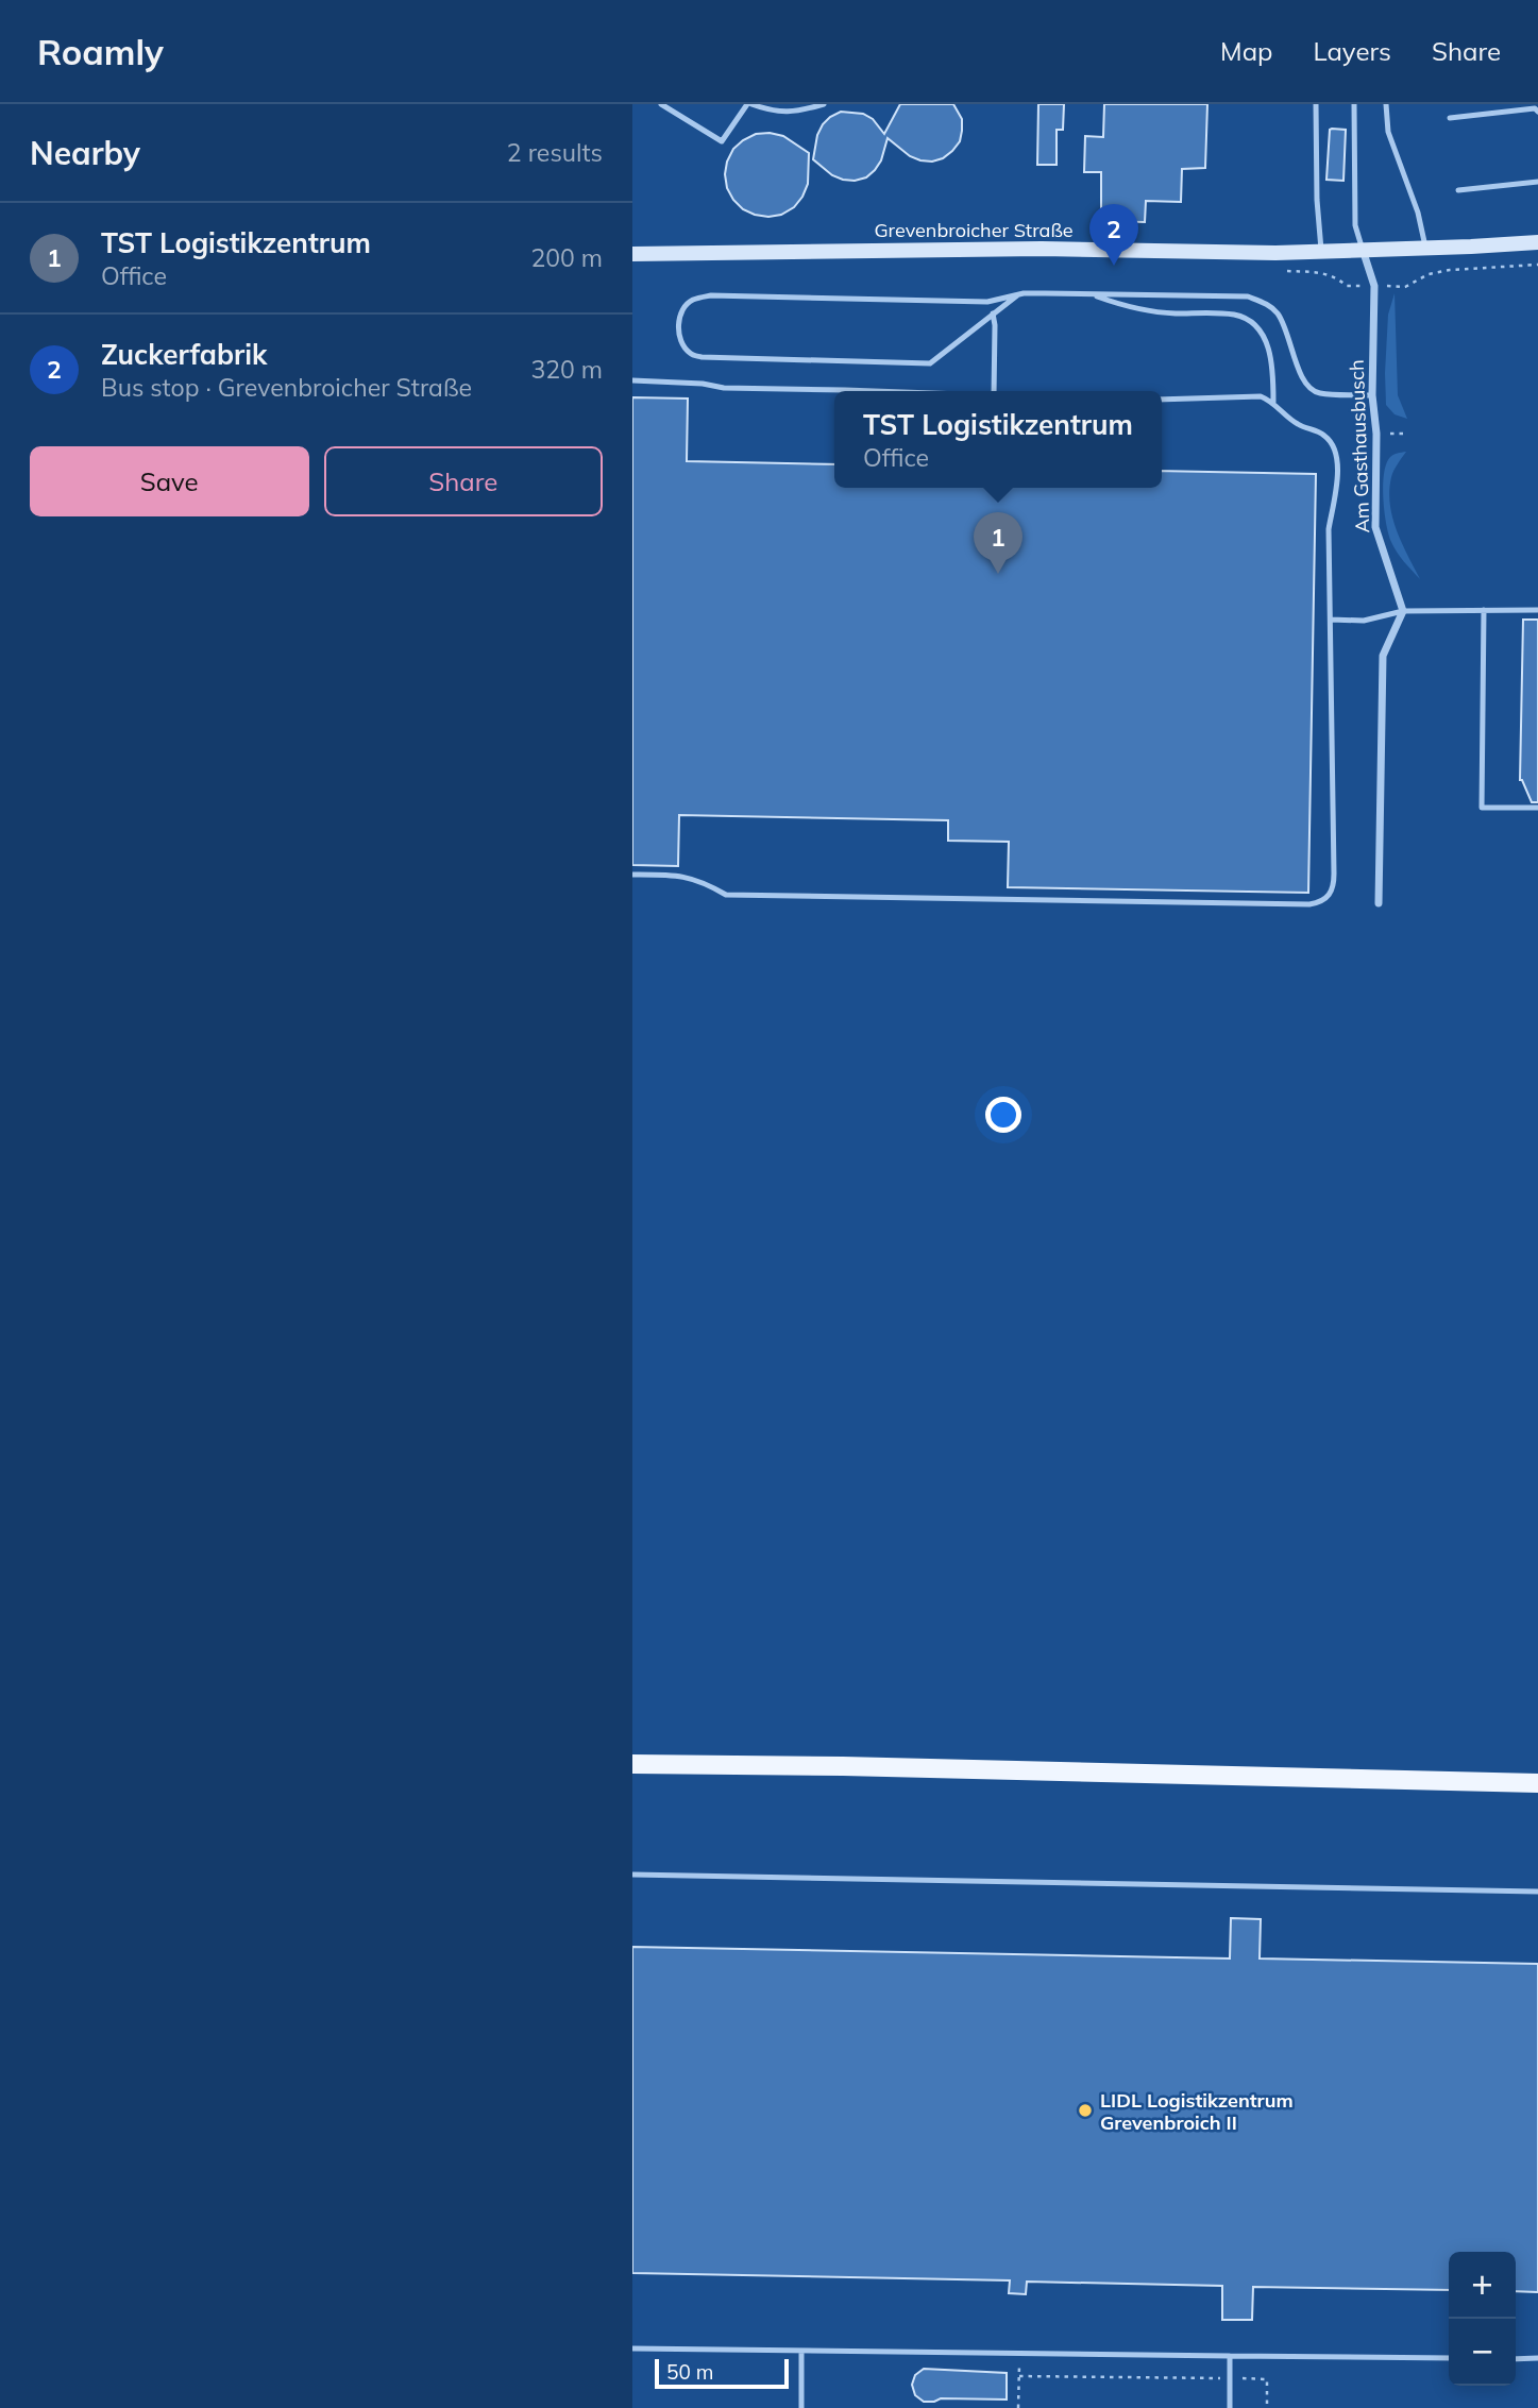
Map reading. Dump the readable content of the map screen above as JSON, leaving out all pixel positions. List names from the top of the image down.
{
  "streets": {
    "street": ["Grevenbroicher Straße", "Am Gasthausbusch"]
  },
  "crossings": [
    ["Grevenbroicher Straße", "Am Gasthausbusch"]
  ],
  "places": ["LIDL Logistikzentrum Grevenbroich II"],
  "scale_bar": "50 m",
  "page": {
    "header": "Roamly",
    "nav": ["Map", "Layers", "Share"],
    "heading": ["Nearby", "2 results"],
    "list": [
      {
        "mark": "1",
        "name": "TST Logistikzentrum",
        "note": "Office",
        "value": "200 m"
      },
      {
        "mark": "2",
        "name": "Zuckerfabrik",
        "note": "Bus stop · Grevenbroicher Straße",
        "value": "320 m"
      }
    ],
    "pins": ["2", "1"],
    "popup": ["TST Logistikzentrum", "Office"],
    "buttons": ["Save", "Share"],
    "map_buttons": ["+", "−"],
    "scale": "50 m"
  }
}
